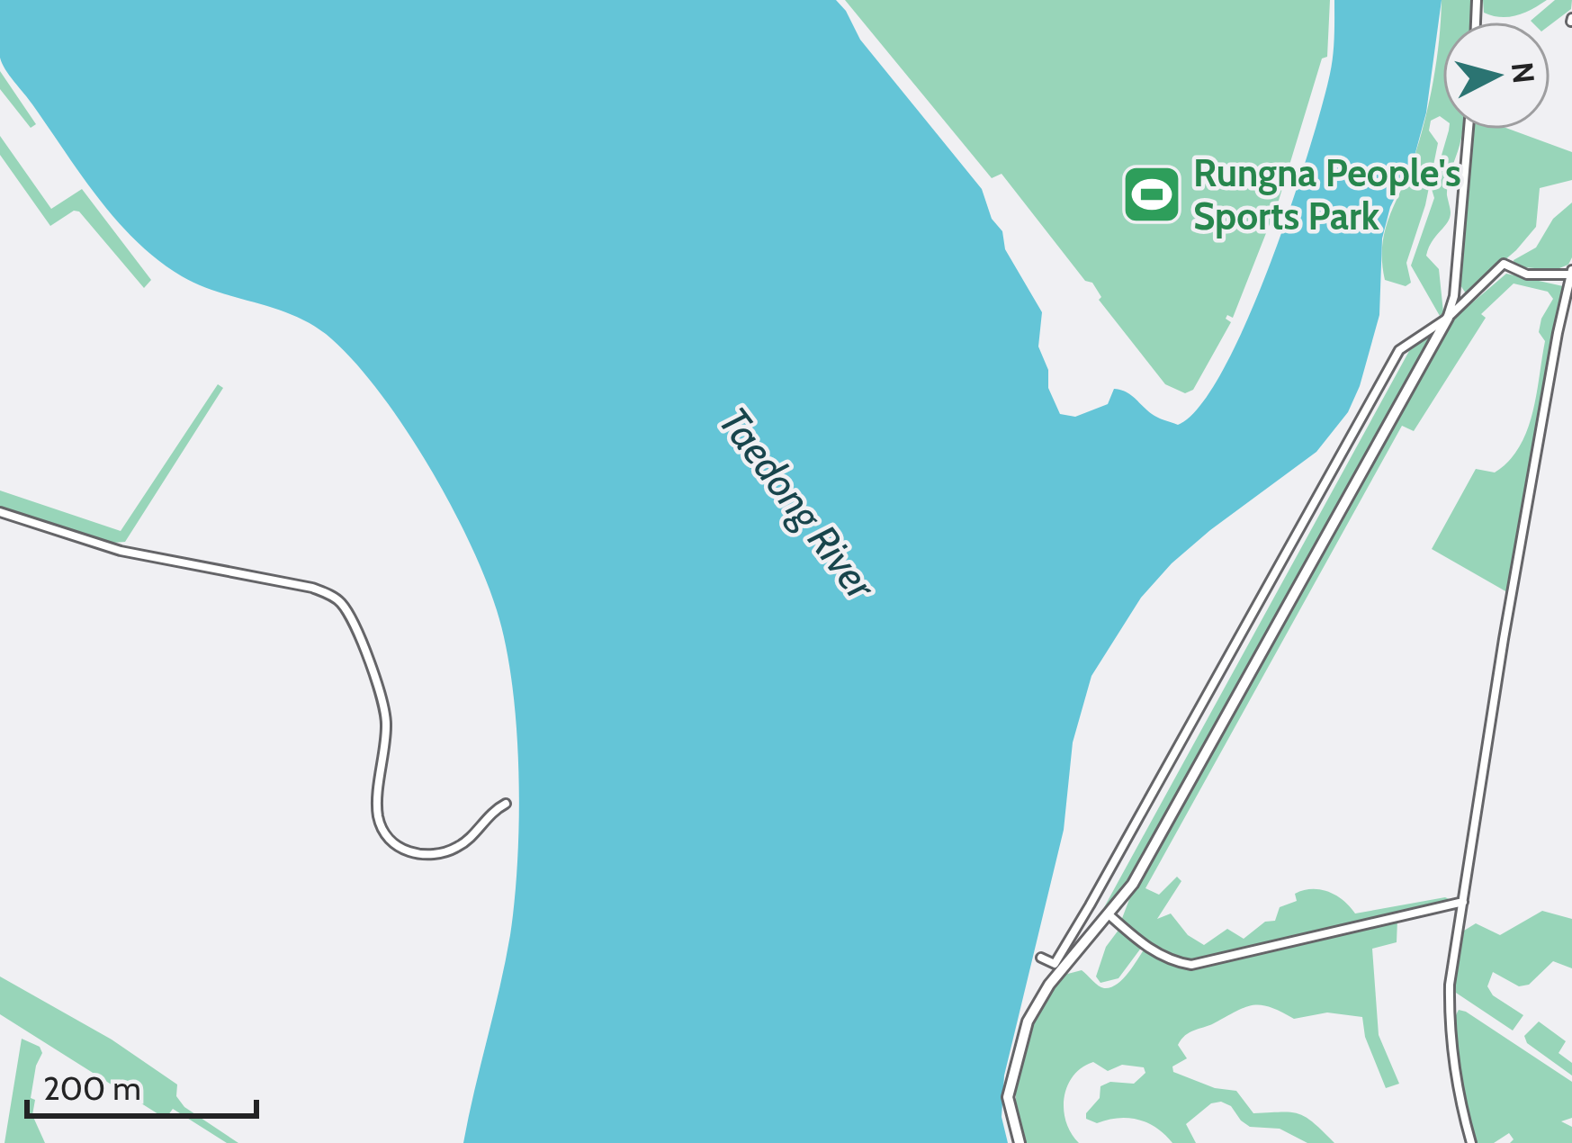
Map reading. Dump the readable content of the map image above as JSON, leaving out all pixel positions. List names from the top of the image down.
{
  "water": ["Taedong River"],
  "places": {
    "sports": ["Rungna People's Sports Park"]
  },
  "scale_bar": "200 m",
  "north": "right"
}
